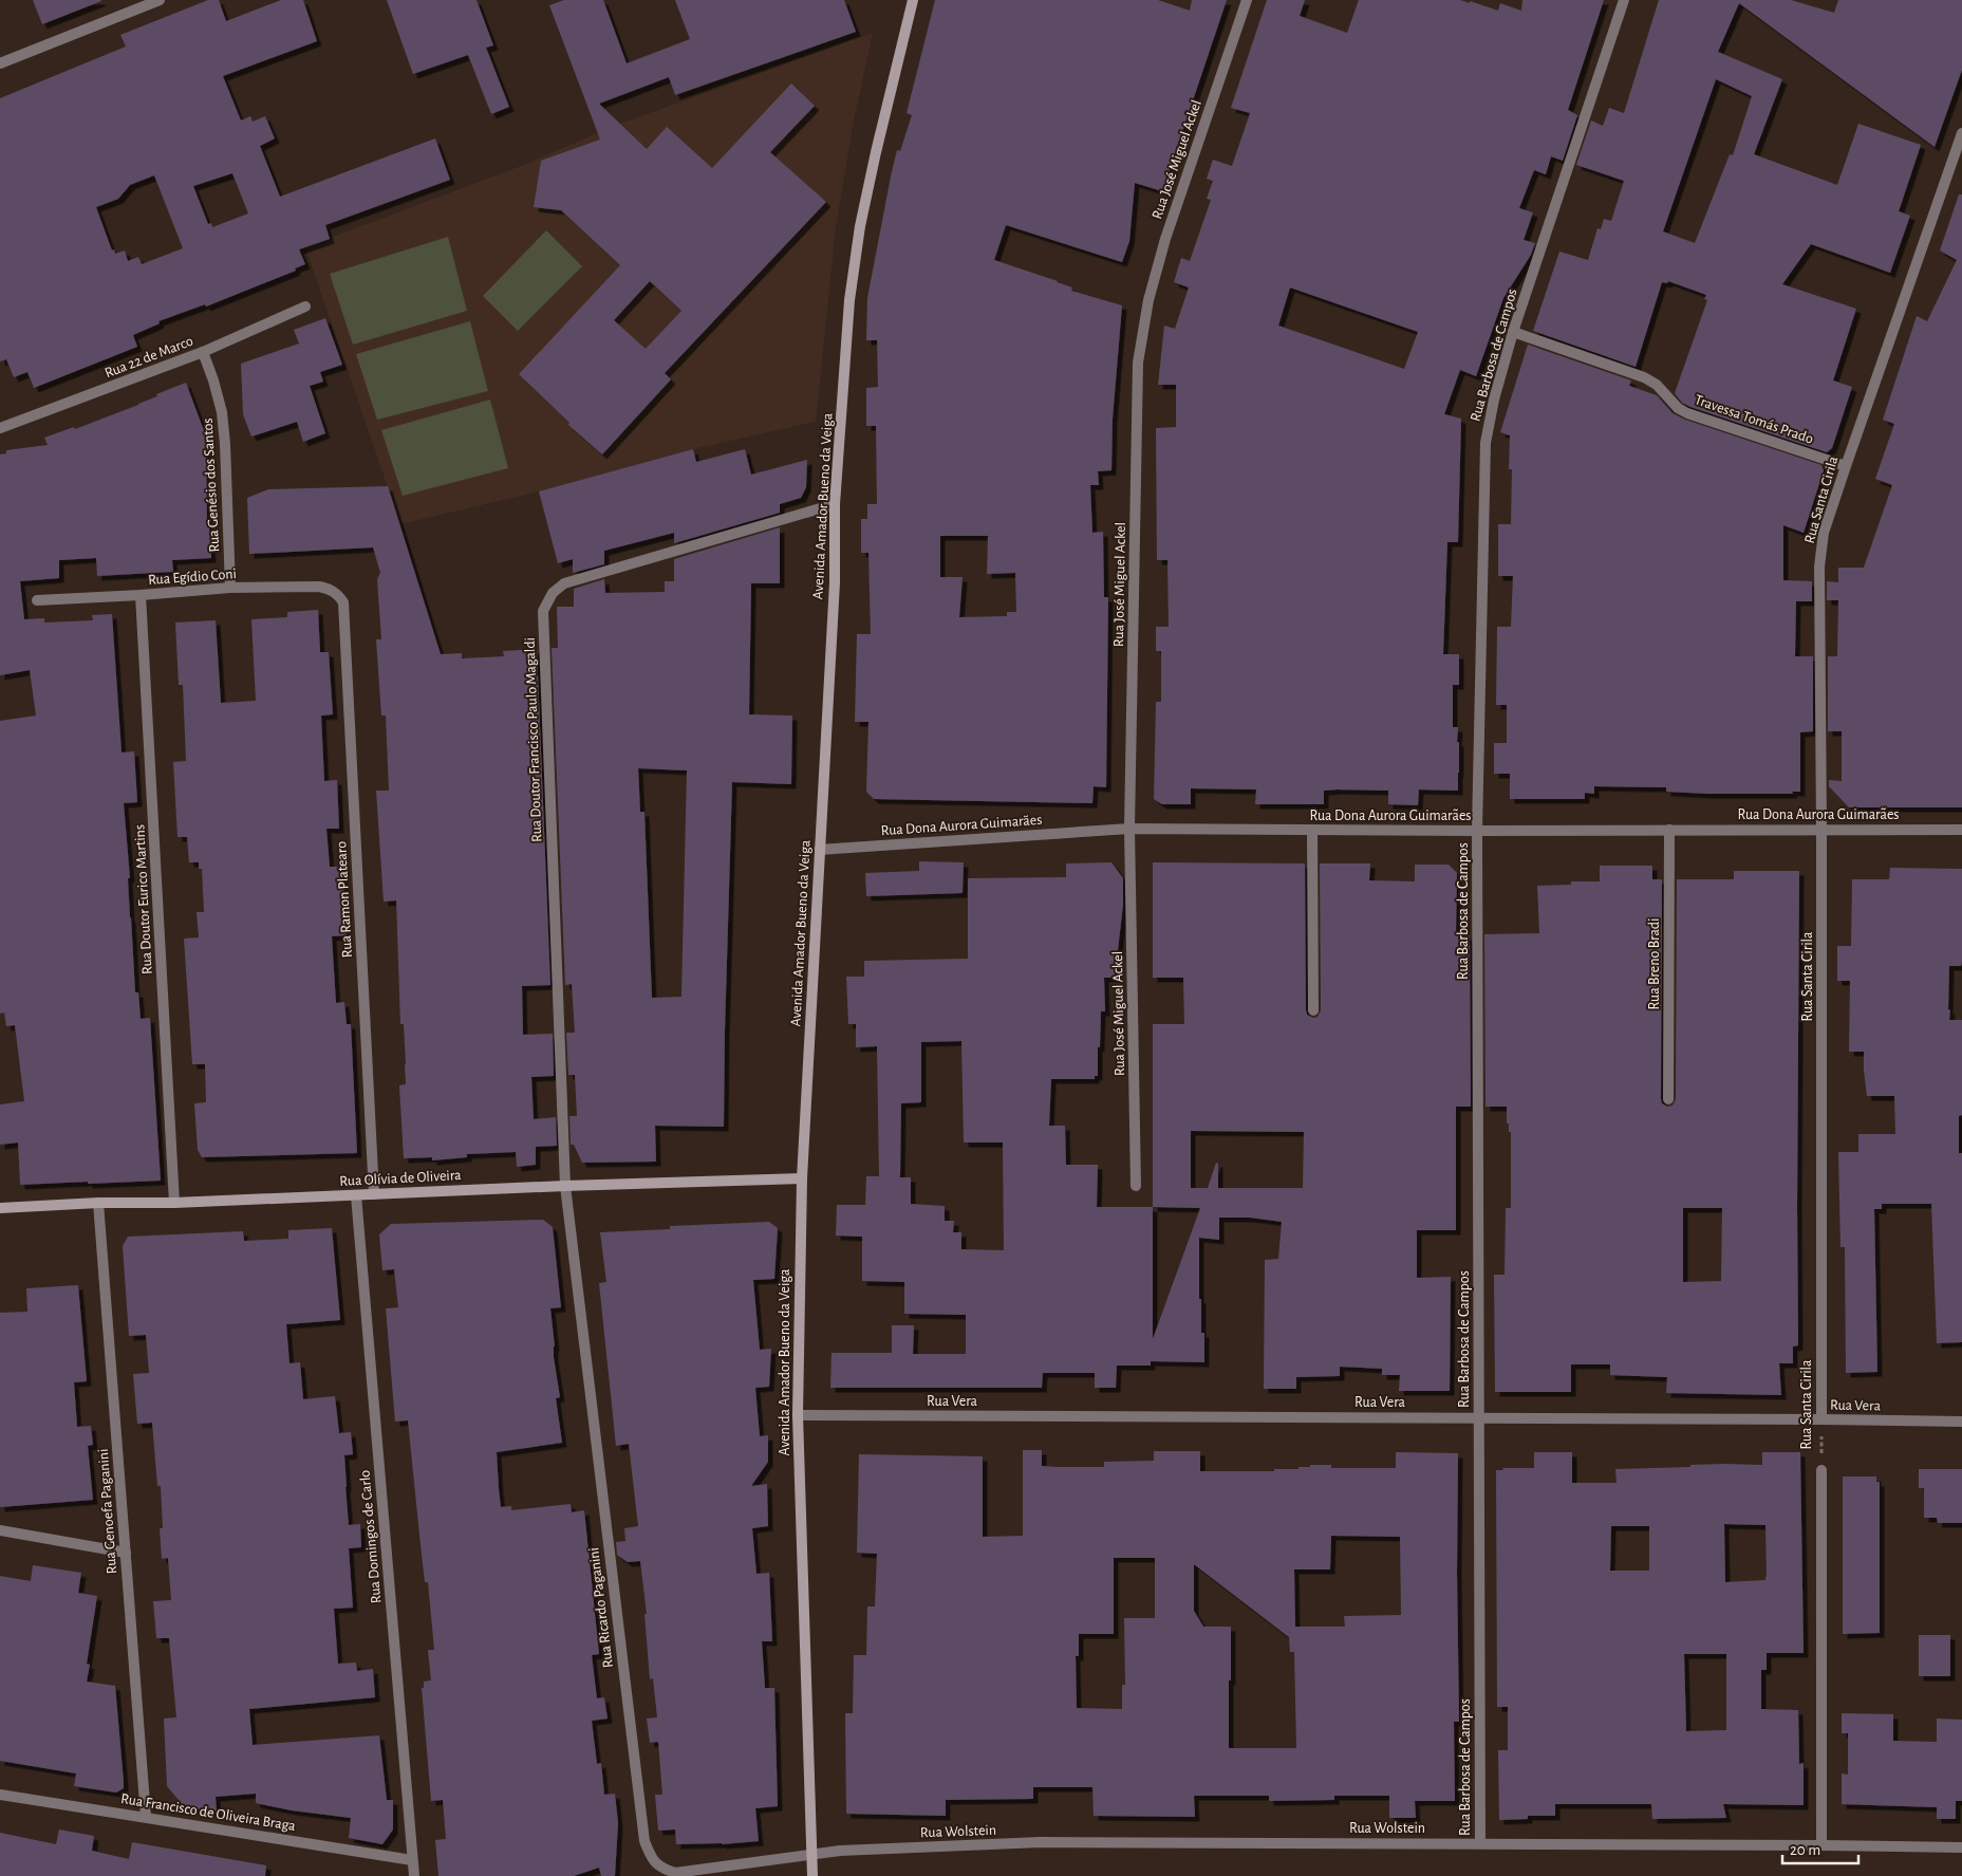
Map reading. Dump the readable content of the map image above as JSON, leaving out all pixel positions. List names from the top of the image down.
{
  "streets": {
    "main road": ["Avenida Amador Bueno da Veiga", "Rua Olívia de Oliveira"],
    "street": [
      "Rua José Miguel Ackel",
      "Rua Barbosa de Campos",
      "Rua 22 de Marco",
      "Travessa Tomás Prado",
      "Rua Genésio dos Santos",
      "Rua Santa Cirila",
      "Rua Egídio Coni",
      "Rua Doutor Francisco Paulo Magaldi",
      "Rua Dona Aurora Guimarães",
      "Rua Doutor Eurico Martins",
      "Rua Ramon Platearo",
      "Rua Breno Bradi",
      "Rua Vera",
      "Rua Genoefa Paganini",
      "Rua Domingos de Carlo",
      "Rua Ricardo Paganini",
      "Rua Francisco de Oliveira Braga",
      "Rua Wolstein"
    ]
  },
  "crossings": [
    ["Rua José Miguel Ackel", "Rua Dona Aurora Guimarães"],
    ["Rua Barbosa de Campos", "Travessa Tomás Prado"],
    ["Rua Barbosa de Campos", "Rua Dona Aurora Guimarães"],
    ["Rua Barbosa de Campos", "Rua Vera"],
    ["Rua Barbosa de Campos", "Rua Wolstein"],
    ["Rua 22 de Marco", "Rua Genésio dos Santos"],
    ["Travessa Tomás Prado", "Rua Santa Cirila"],
    ["Rua Genésio dos Santos", "Rua Egídio Coni"],
    ["Rua Santa Cirila", "Rua Dona Aurora Guimarães"],
    ["Rua Santa Cirila", "Rua Vera"],
    ["Rua Santa Cirila", "Rua Wolstein"],
    ["Avenida Amador Bueno da Veiga", "Rua Doutor Francisco Paulo Magaldi"],
    ["Avenida Amador Bueno da Veiga", "Rua Dona Aurora Guimarães"],
    ["Avenida Amador Bueno da Veiga", "Rua Olívia de Oliveira"],
    ["Avenida Amador Bueno da Veiga", "Rua Vera"],
    ["Avenida Amador Bueno da Veiga", "Rua Ricardo Paganini"],
    ["Avenida Amador Bueno da Veiga", "Rua Wolstein"],
    ["Rua Egídio Coni", "Rua Doutor Eurico Martins"],
    ["Rua Egídio Coni", "Rua Ramon Platearo"],
    ["Rua Doutor Francisco Paulo Magaldi", "Rua Olívia de Oliveira"],
    ["Rua Doutor Francisco Paulo Magaldi", "Rua Ricardo Paganini"],
    ["Rua Dona Aurora Guimarães", "Rua Breno Bradi"],
    ["Rua Doutor Eurico Martins", "Rua Olívia de Oliveira"],
    ["Rua Ramon Platearo", "Rua Olívia de Oliveira"],
    ["Rua Olívia de Oliveira", "Rua Genoefa Paganini"],
    ["Rua Olívia de Oliveira", "Rua Domingos de Carlo"],
    ["Rua Olívia de Oliveira", "Rua Ricardo Paganini"],
    ["Rua Genoefa Paganini", "Rua Francisco de Oliveira Braga"],
    ["Rua Domingos de Carlo", "Rua Francisco de Oliveira Braga"],
    ["Rua Ricardo Paganini", "Rua Wolstein"]
  ],
  "scale_bar": "20 m"
}
